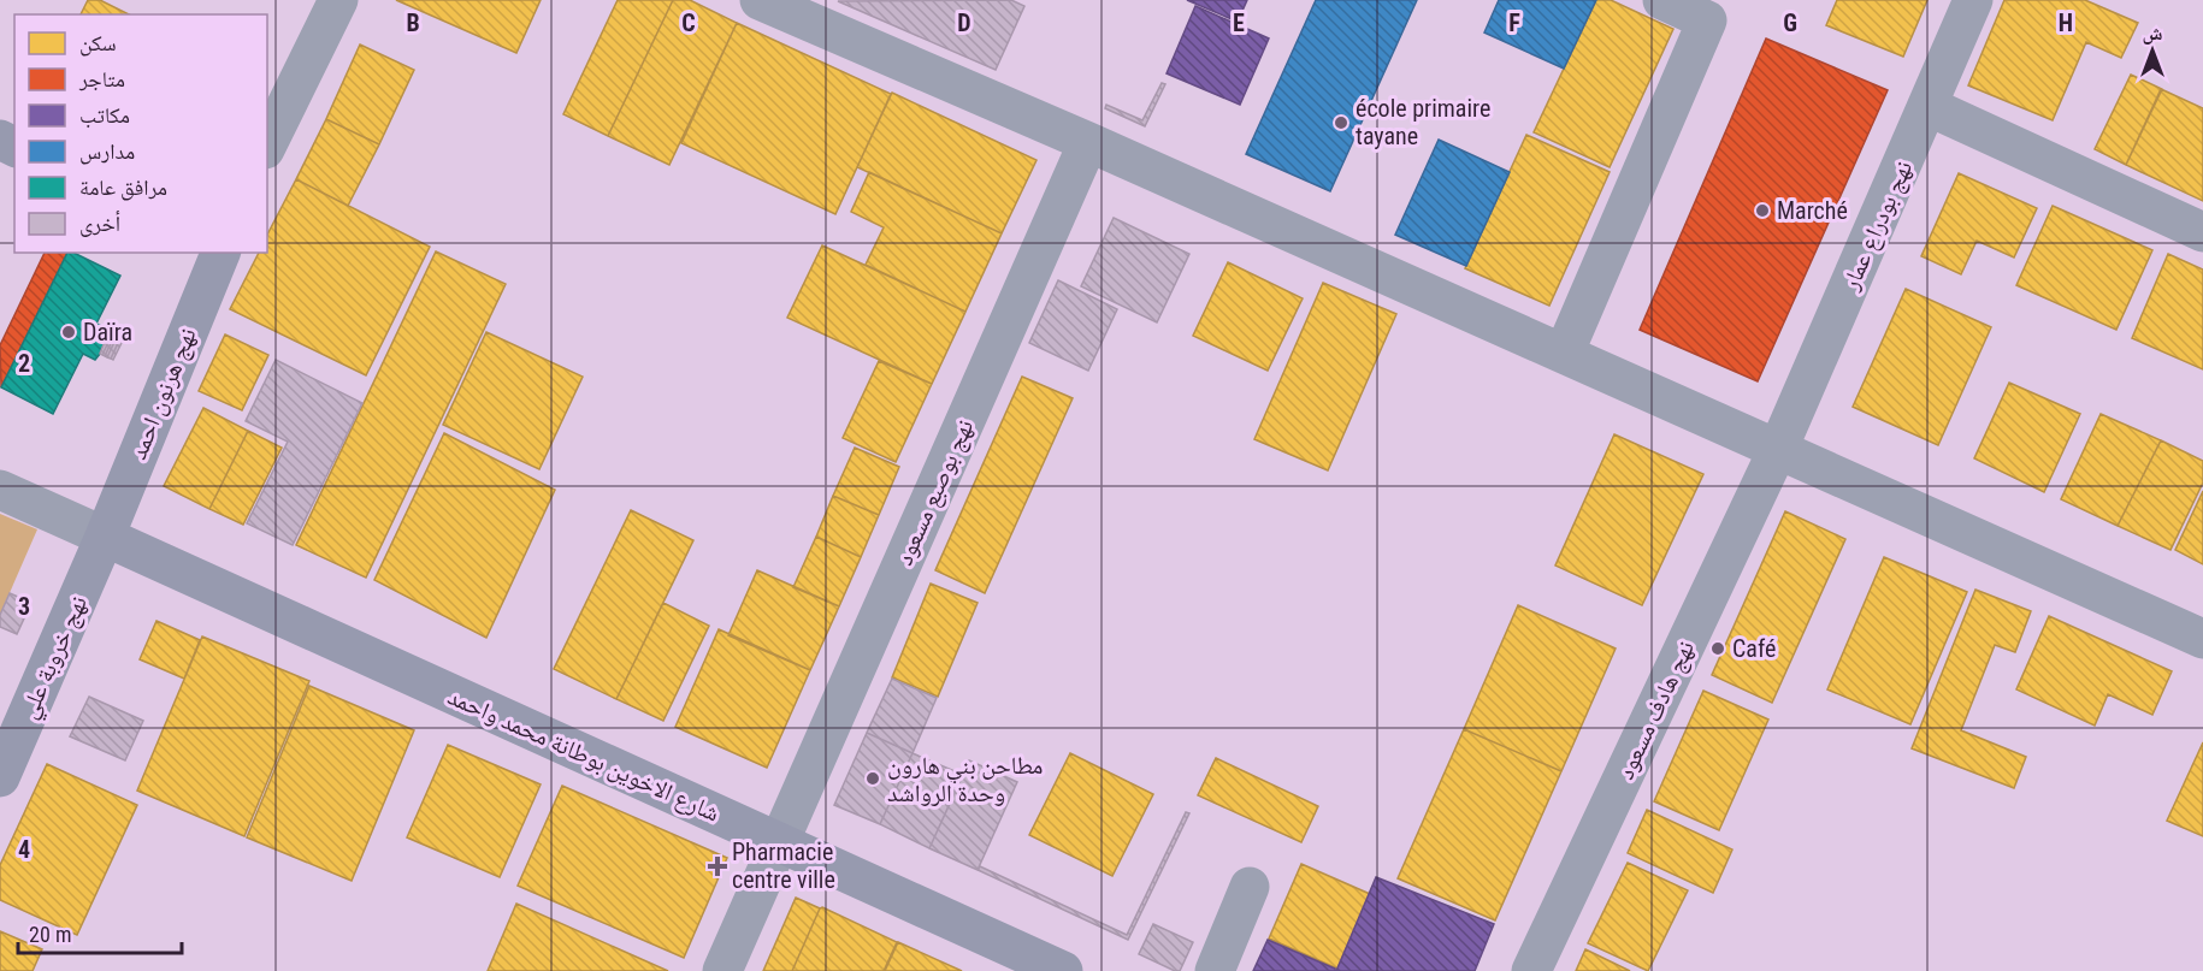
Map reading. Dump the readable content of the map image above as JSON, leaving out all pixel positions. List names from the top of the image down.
{
  "streets": {
    "main road": ["نهج هرنون احمد", "نهج خروبة علي", "شارع الاخوين بوطانة محمد واحمد"],
    "street": ["نهج بودراع عمار", "نهج بوصبع مسعود", "نهج هادف مسعود"]
  },
  "crossings": [
    ["نهج بودراع عمار", "نهج هادف مسعود"],
    ["نهج هرنون احمد", "نهج خروبة علي"],
    ["نهج هرنون احمد", "شارع الاخوين بوطانة محمد واحمد"],
    ["نهج بوصبع مسعود", "شارع الاخوين بوطانة محمد واحمد"],
    ["نهج خروبة علي", "شارع الاخوين بوطانة محمد واحمد"]
  ],
  "places": {
    "other": [
      "école primaire tayane",
      "Marché",
      "Daïra",
      "Café",
      "مطاحن بني هارون وحدة الرواشد"
    ],
    "health": ["Pharmacie centre ville"]
  },
  "legend": [
    "سكن",
    "متاجر",
    "مكاتب",
    "مدارس",
    "مرافق عامة",
    "أخرى"
  ],
  "scale_bar": "20 m",
  "north": "top",
  "grid": {
    "columns": [
      "B",
      "C",
      "D",
      "E",
      "F",
      "G",
      "H"
    ],
    "rows": ["2", "3", "4"]
  }
}
